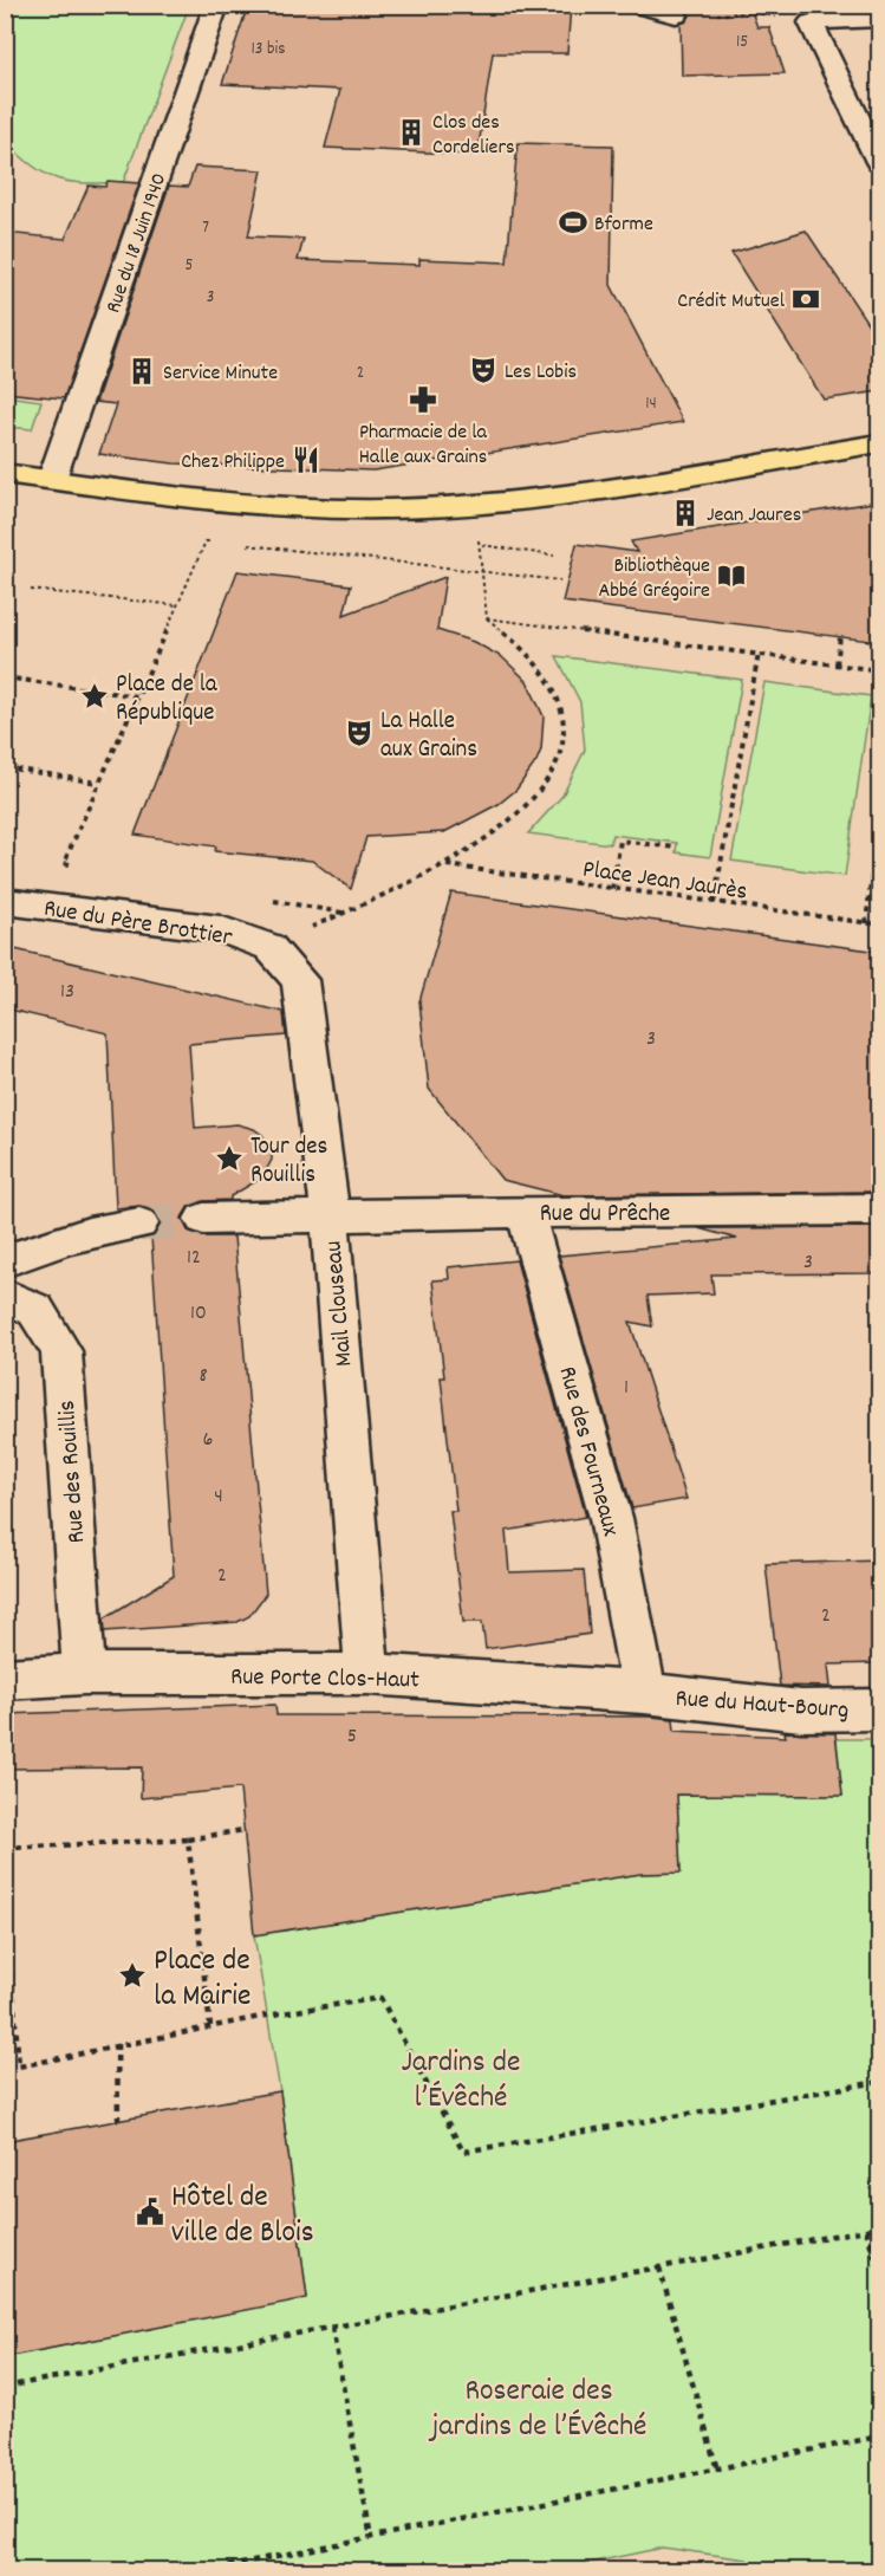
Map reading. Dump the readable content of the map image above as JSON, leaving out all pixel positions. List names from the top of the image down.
{
  "streets": {
    "street": [
      "Rue du 18 Juin 1940",
      "Rue du Père Brottier",
      "Rue du Prêche",
      "Mail Clouseau",
      "Rue des Fourneaux",
      "Rue des Rouillis",
      "Rue Porte Clos-Haut",
      "Rue du Haut-Bourg"
    ],
    "path": ["Place Jean Jaurès"]
  },
  "crossings": [
    ["Rue du Père Brottier", "Mail Clouseau"],
    ["Rue du Prêche", "Mail Clouseau"],
    ["Rue du Prêche", "Rue des Fourneaux"],
    ["Mail Clouseau", "Rue Porte Clos-Haut"],
    ["Rue des Fourneaux", "Rue Porte Clos-Haut"],
    ["Rue des Fourneaux", "Rue du Haut-Bourg"],
    ["Rue des Rouillis", "Rue Porte Clos-Haut"],
    ["Rue Porte Clos-Haut", "Rue du Haut-Bourg"]
  ],
  "parks": ["Jardins de l’Évêché", "Roseraie des jardins de l’Évêché"],
  "places": {
    "building": ["Clos des Cordeliers", "Service Minute", "Jean Jaures"],
    "sports": ["Bforme"],
    "bank": ["Crédit Mutuel"],
    "theatre": ["Les Lobis", "La Halle aux Grains"],
    "pharmacy": ["Pharmacie de la Halle aux Grains"],
    "restaurant": ["Chez Philippe"],
    "library": ["Bibliothèque Abbé Grégoire"],
    "place": ["Place de la République", "Tour des Rouillis", "Place de la Mairie"],
    "public building": ["Hôtel de ville de Blois"]
  },
  "house_numbers": [
    "15",
    "13 bis",
    "7",
    "5",
    "3",
    "2",
    "14",
    "13",
    "3",
    "12",
    "3",
    "10",
    "8",
    "1",
    "6",
    "4",
    "2",
    "2",
    "5"
  ]
}
